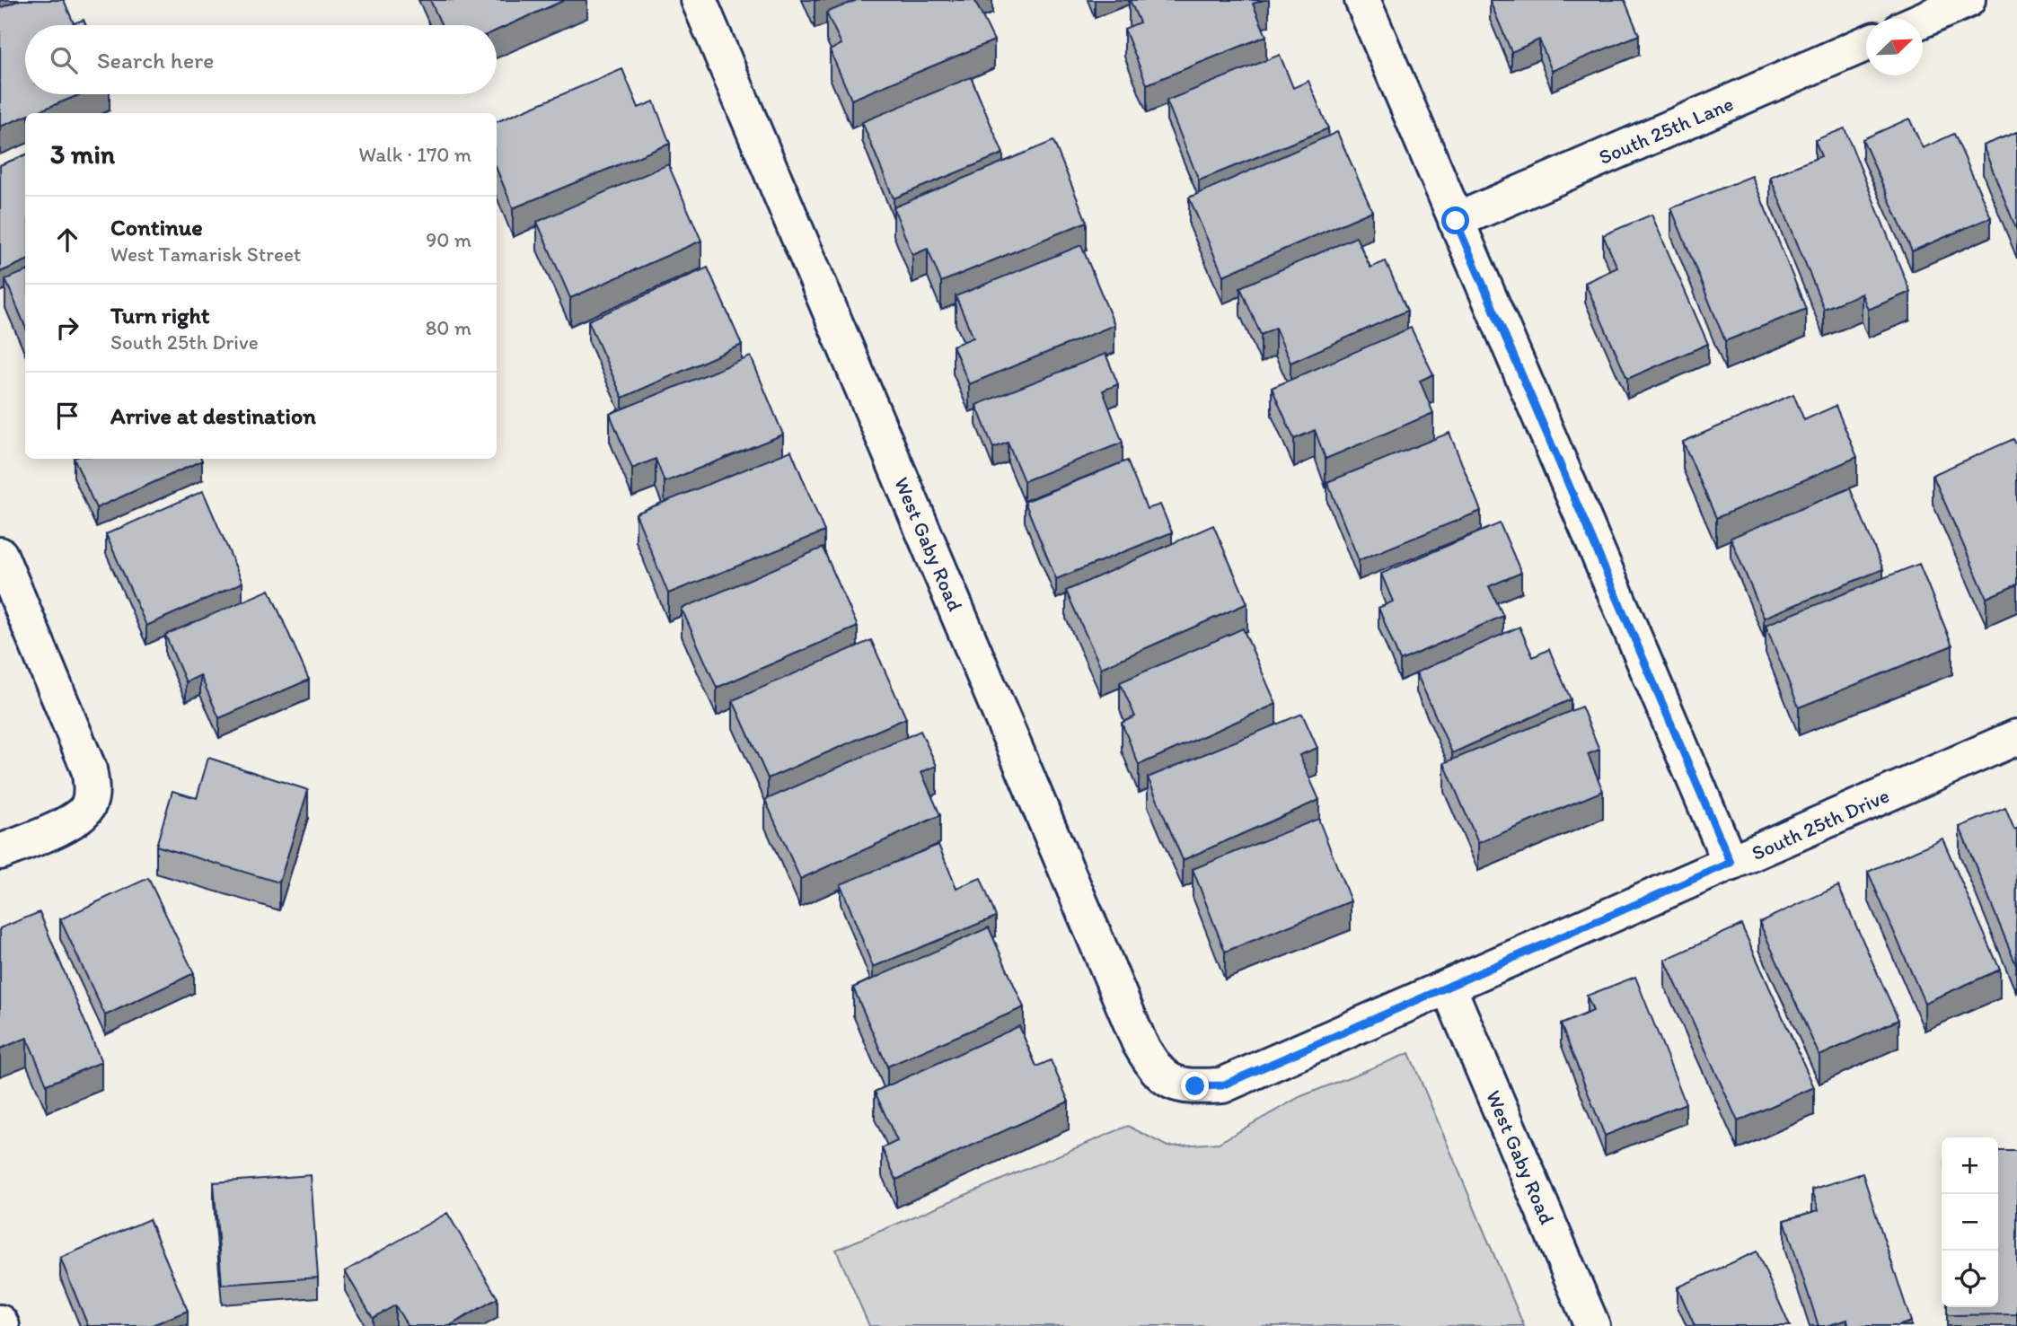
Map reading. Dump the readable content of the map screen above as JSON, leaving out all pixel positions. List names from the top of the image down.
{
  "streets": {
    "street": ["South 25th Lane", "West Gaby Road", "South 25th Drive"]
  },
  "crossings": [
    ["West Gaby Road", "South 25th Drive"]
  ],
  "north": "top right",
  "page": {
    "search": "Search here",
    "heading": ["3 min", "Walk · 170 m"],
    "list": [
      ["Continue", "West Tamarisk Street", "90 m"],
      ["Turn right", "South 25th Drive", "80 m"],
      "Arrive at destination"
    ],
    "map_buttons": ["+", "−"]
  }
}
